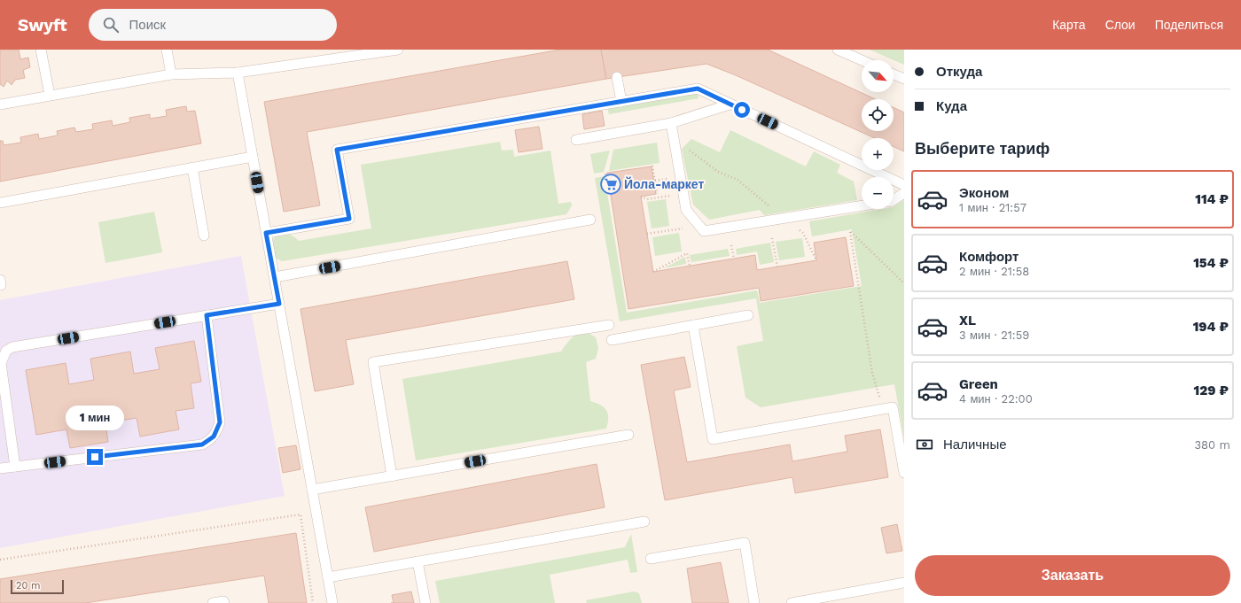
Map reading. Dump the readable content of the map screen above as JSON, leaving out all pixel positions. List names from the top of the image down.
{
  "places": {
    "supermarket": ["Йола-маркет"]
  },
  "scale_bar": "20 m",
  "north": "bottom right",
  "page": {
    "header": "Swyft",
    "search": "Поиск",
    "nav": ["Карта", "Слои", "Поделиться"],
    "banner": ["Откуда", "Куда"],
    "map_buttons": ["+", "−"],
    "heading": "Выберите тариф",
    "list": [
      {
        "name": "Эконом",
        "note": "1 мин · 21:57",
        "value": "114 ₽"
      },
      {
        "name": "Комфорт",
        "note": "2 мин · 21:58",
        "value": "154 ₽"
      },
      {
        "name": "XL",
        "note": "3 мин · 21:59",
        "value": "194 ₽"
      },
      {
        "name": "Green",
        "note": "4 мин · 22:00",
        "value": "129 ₽"
      }
    ],
    "bubble": "1 мин",
    "pay": ["Наличные", "380 m"],
    "buttons": "Заказать",
    "scale": "20 m"
  }
}
